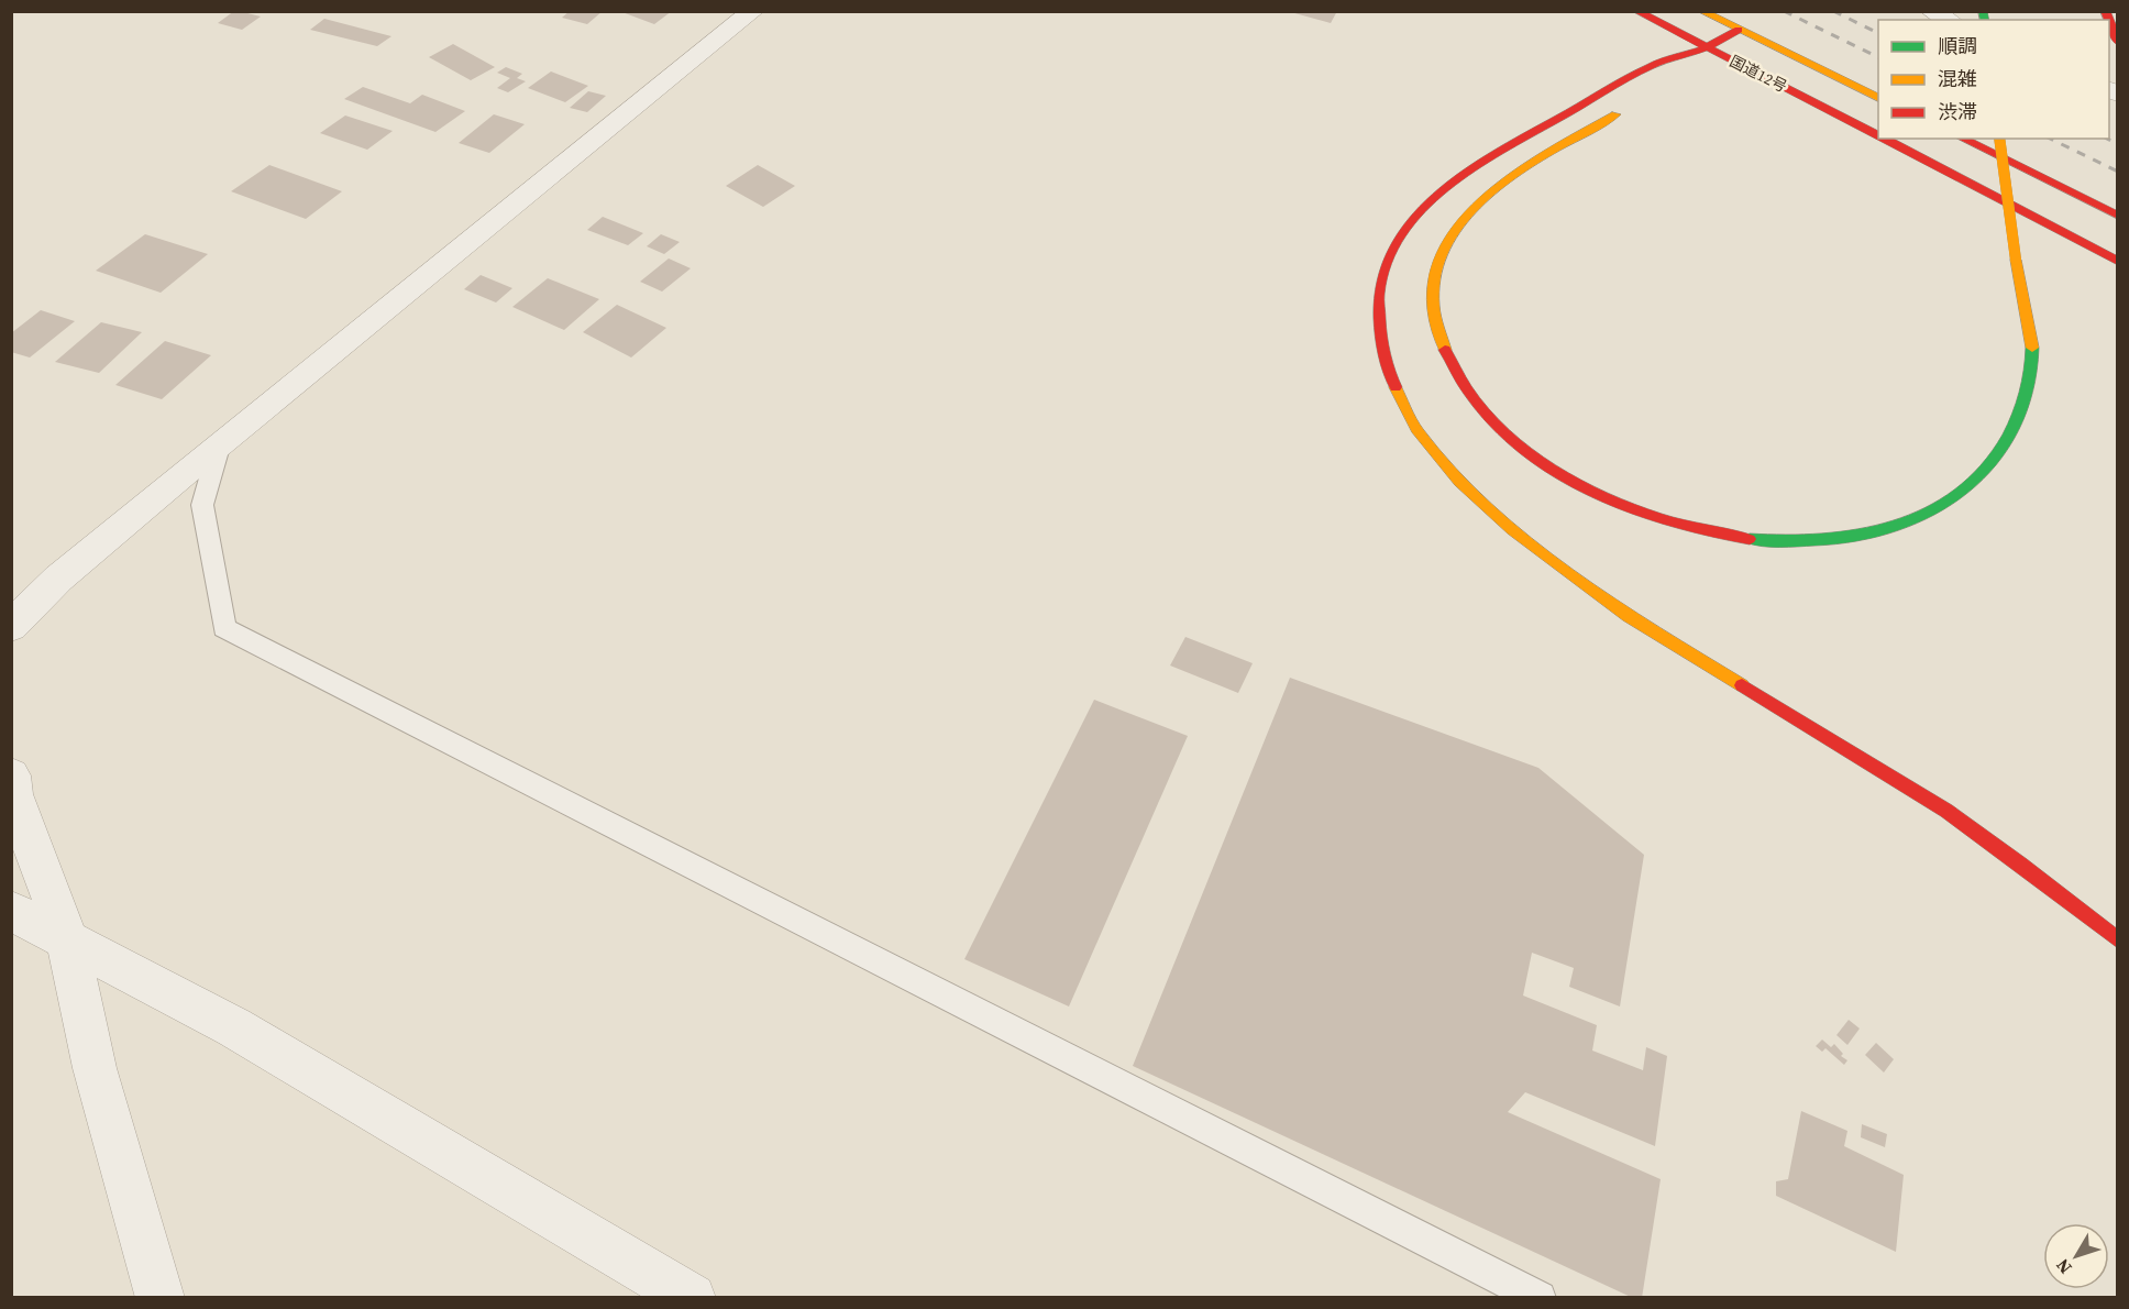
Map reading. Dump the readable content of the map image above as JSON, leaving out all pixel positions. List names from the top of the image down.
{
  "streets": {
    "highway": ["国道12号"]
  },
  "legend": ["順調", "混雑", "渋滞"],
  "north": "bottom left"
}
